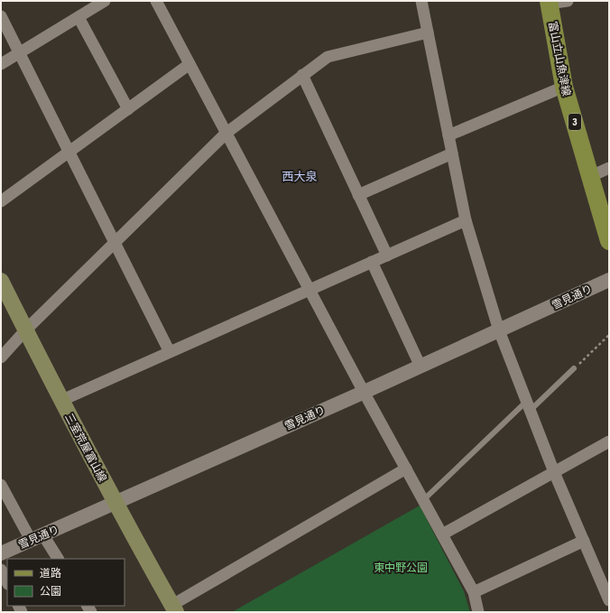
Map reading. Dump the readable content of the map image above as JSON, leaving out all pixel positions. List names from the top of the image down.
{
  "streets": {
    "main road": ["富山立山魚津線", "3", "三室荒屋富山線"],
    "street": ["雪見通り"]
  },
  "crossings": [
    ["雪見通り", "三室荒屋富山線"]
  ],
  "districts": ["西大泉"],
  "parks": ["東中野公園"],
  "legend": ["道路", "公園"]
}
